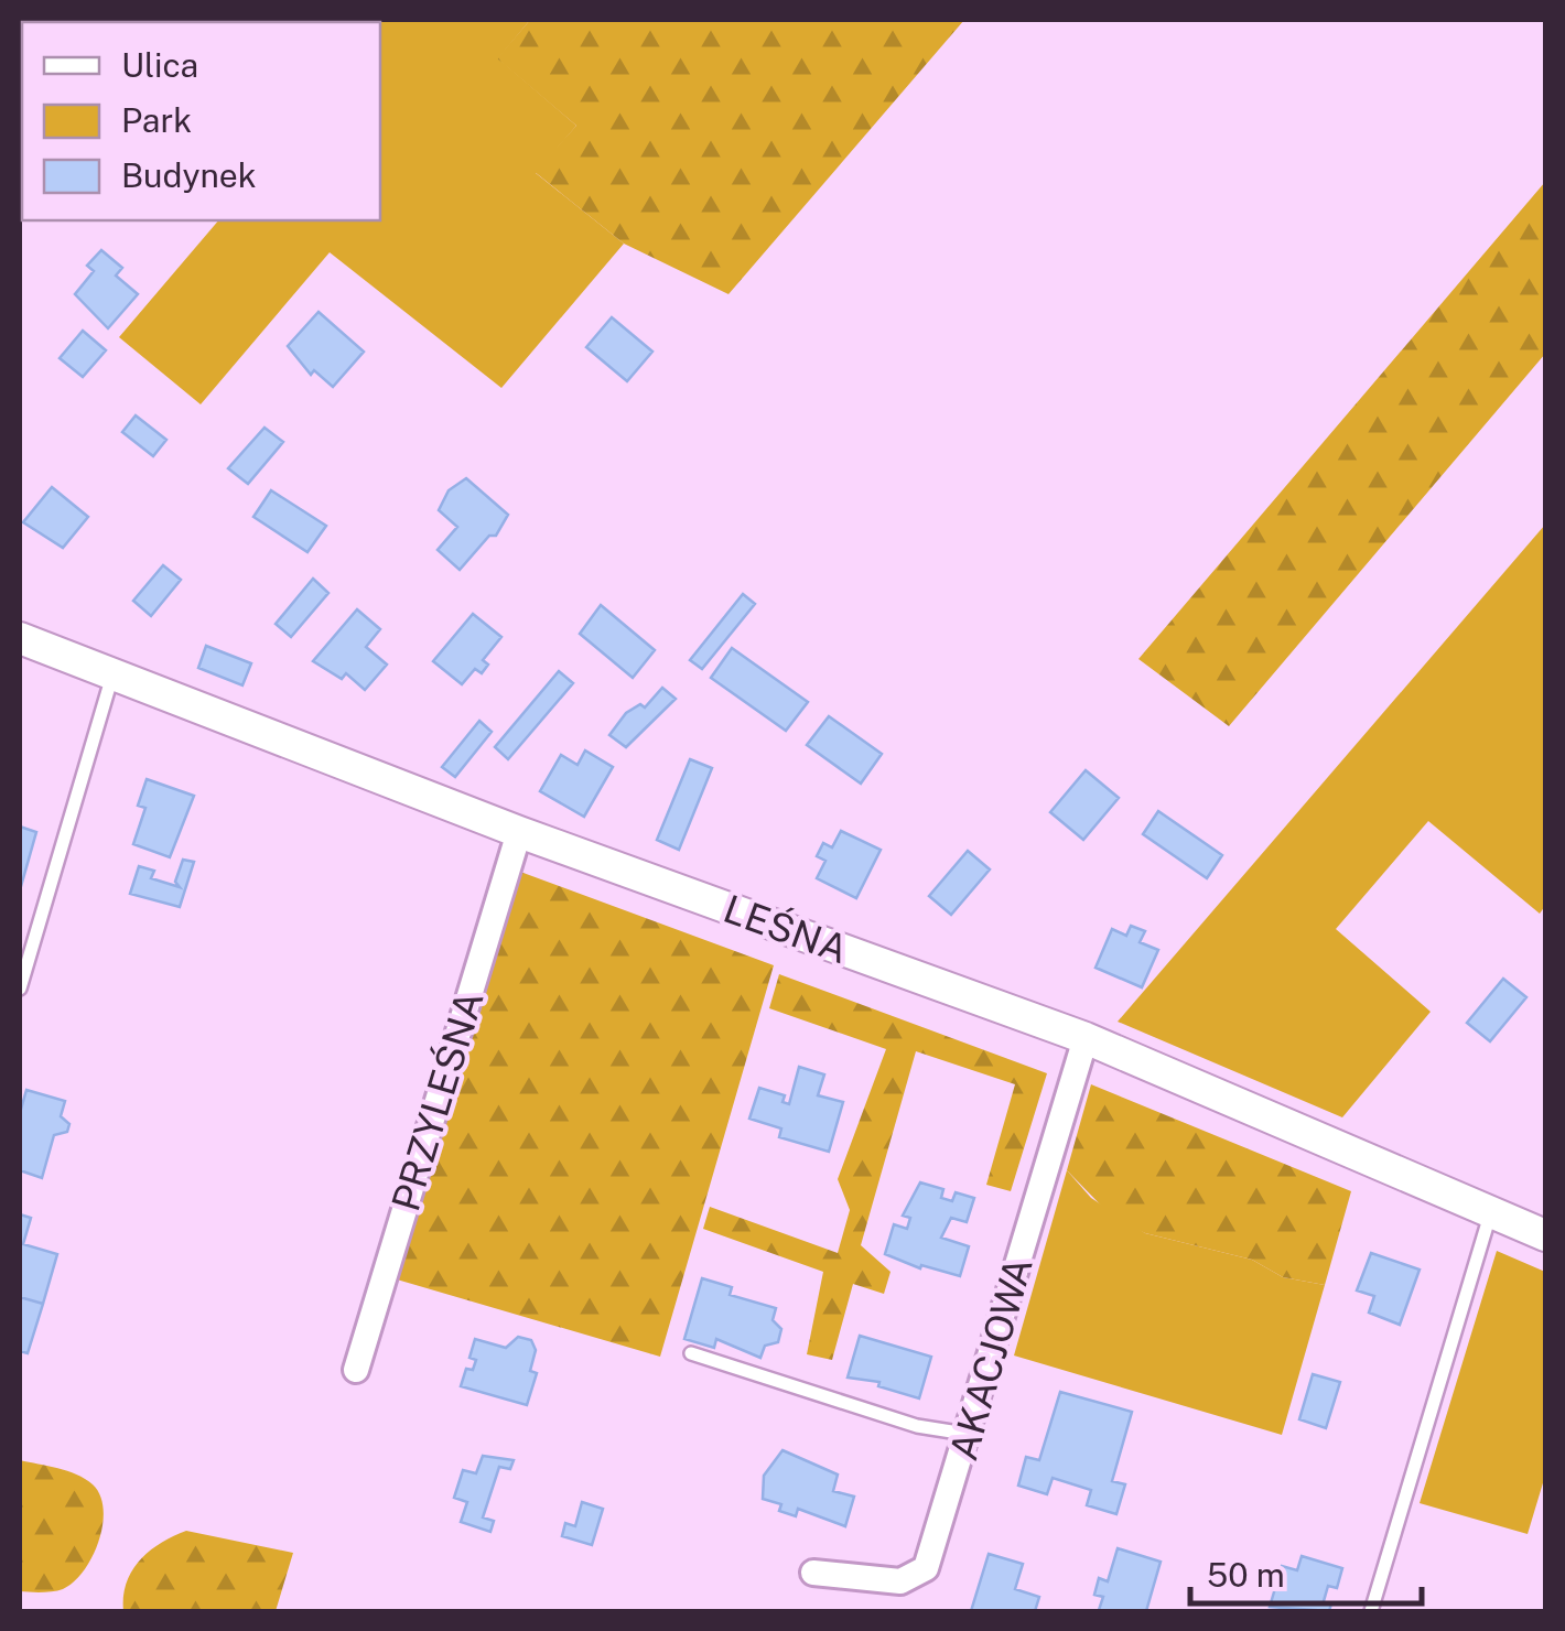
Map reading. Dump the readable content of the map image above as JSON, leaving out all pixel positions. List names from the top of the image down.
{
  "streets": {
    "street": ["LEŚNA", "PRZYLEŚNA", "AKACJOWA"]
  },
  "crossings": [
    ["LEŚNA", "PRZYLEŚNA"],
    ["LEŚNA", "AKACJOWA"]
  ],
  "legend": ["Ulica", "Park", "Budynek"],
  "scale_bar": "50 m"
}
